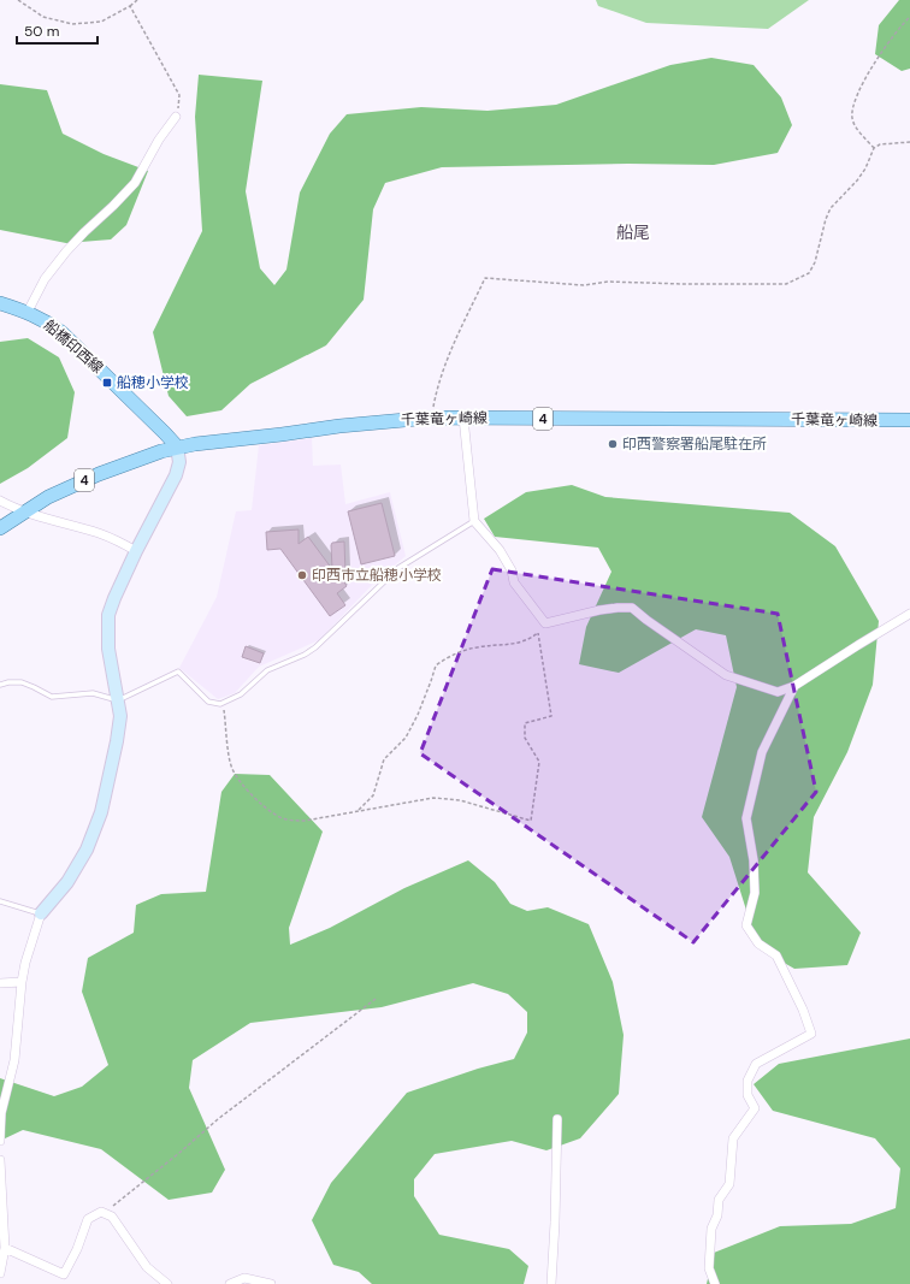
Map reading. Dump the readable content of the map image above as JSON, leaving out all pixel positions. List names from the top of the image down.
{
  "streets": {
    "main road": ["船橋印西線", "千葉竜ヶ崎線", "4"]
  },
  "crossings": [
    ["船橋印西線", "千葉竜ヶ崎線"]
  ],
  "districts": ["船尾"],
  "places": {
    "transit": ["船穂小学校"],
    "other": ["印西警察署船尾駐在所", "印西市立船穂小学校"]
  },
  "scale_bar": "50 m"
}
